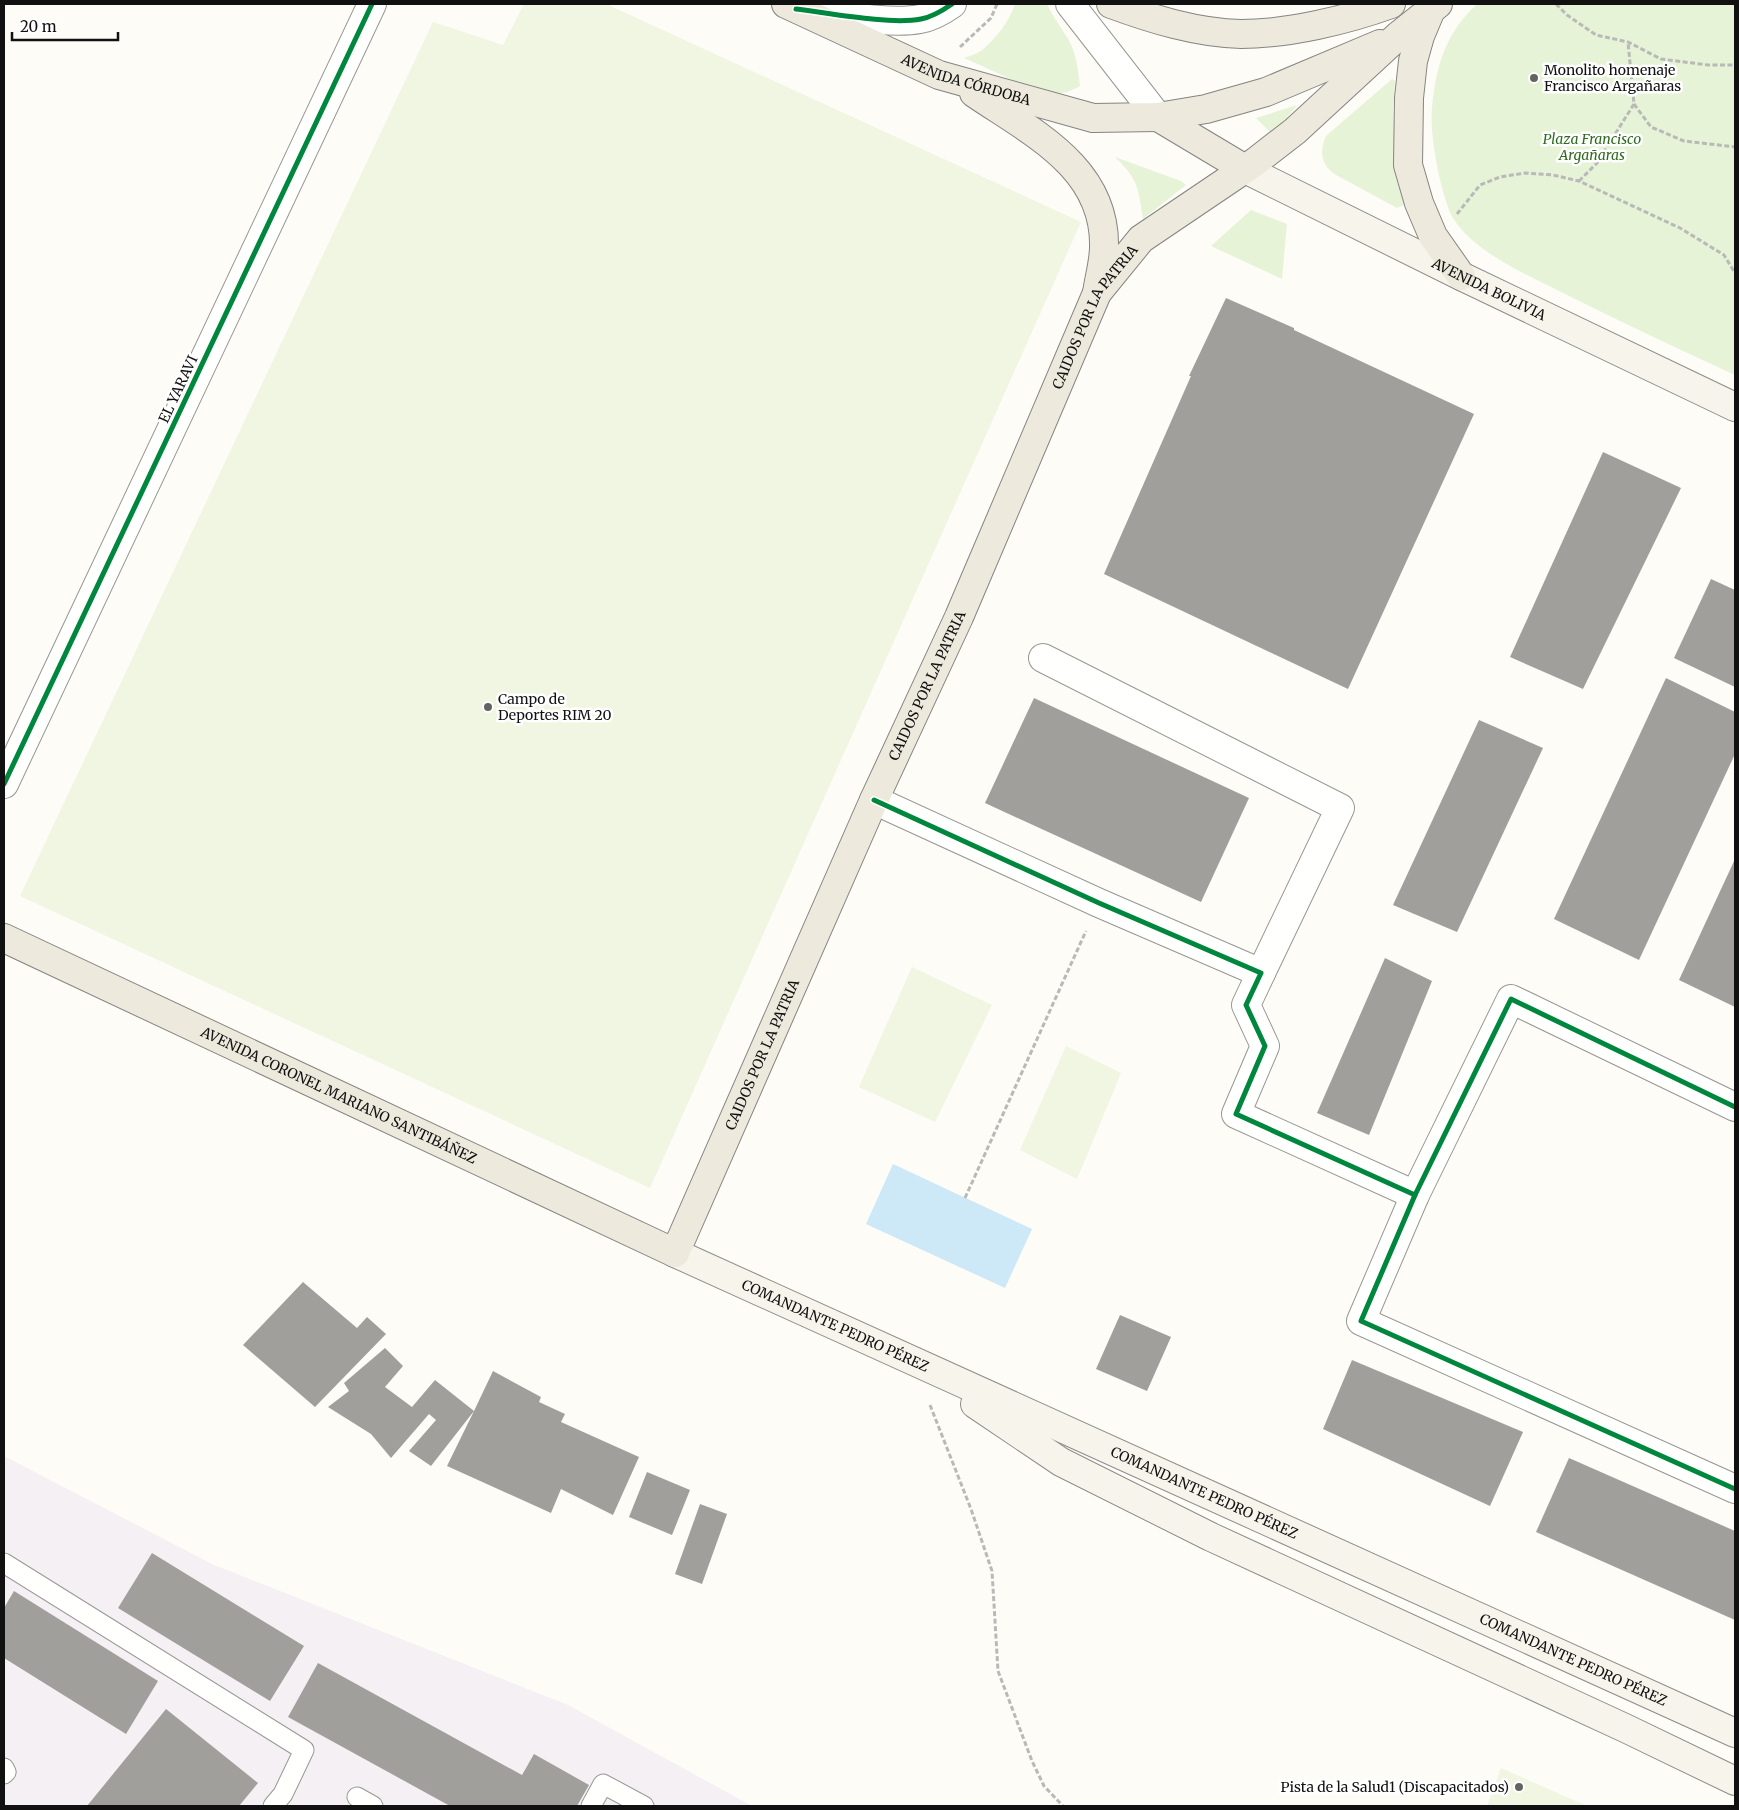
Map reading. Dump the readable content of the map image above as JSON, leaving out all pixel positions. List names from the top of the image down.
{
  "streets": {
    "main road": [
      "AVENIDA CÓRDOBA",
      "AVENIDA BOLIVIA",
      "CAIDOS POR LA PATRIA",
      "AVENIDA CORONEL MARIANO SANTIBÁÑEZ",
      "COMANDANTE PEDRO PÉREZ"
    ],
    "street": ["EL YARAVI"]
  },
  "crossings": [
    ["AVENIDA CÓRDOBA", "CAIDOS POR LA PATRIA"],
    ["AVENIDA BOLIVIA", "CAIDOS POR LA PATRIA"],
    ["CAIDOS POR LA PATRIA", "AVENIDA CORONEL MARIANO SANTIBÁÑEZ"],
    ["CAIDOS POR LA PATRIA", "COMANDANTE PEDRO PÉREZ"],
    ["AVENIDA CORONEL MARIANO SANTIBÁÑEZ", "COMANDANTE PEDRO PÉREZ"]
  ],
  "parks": ["Plaza Francisco Argañaras"],
  "places": ["Monolito homenaje Francisco Argañaras", "Campo de Deportes RIM 20", "Pista de la Salud1 (Discapacitados)"],
  "scale_bar": "20 m"
}
